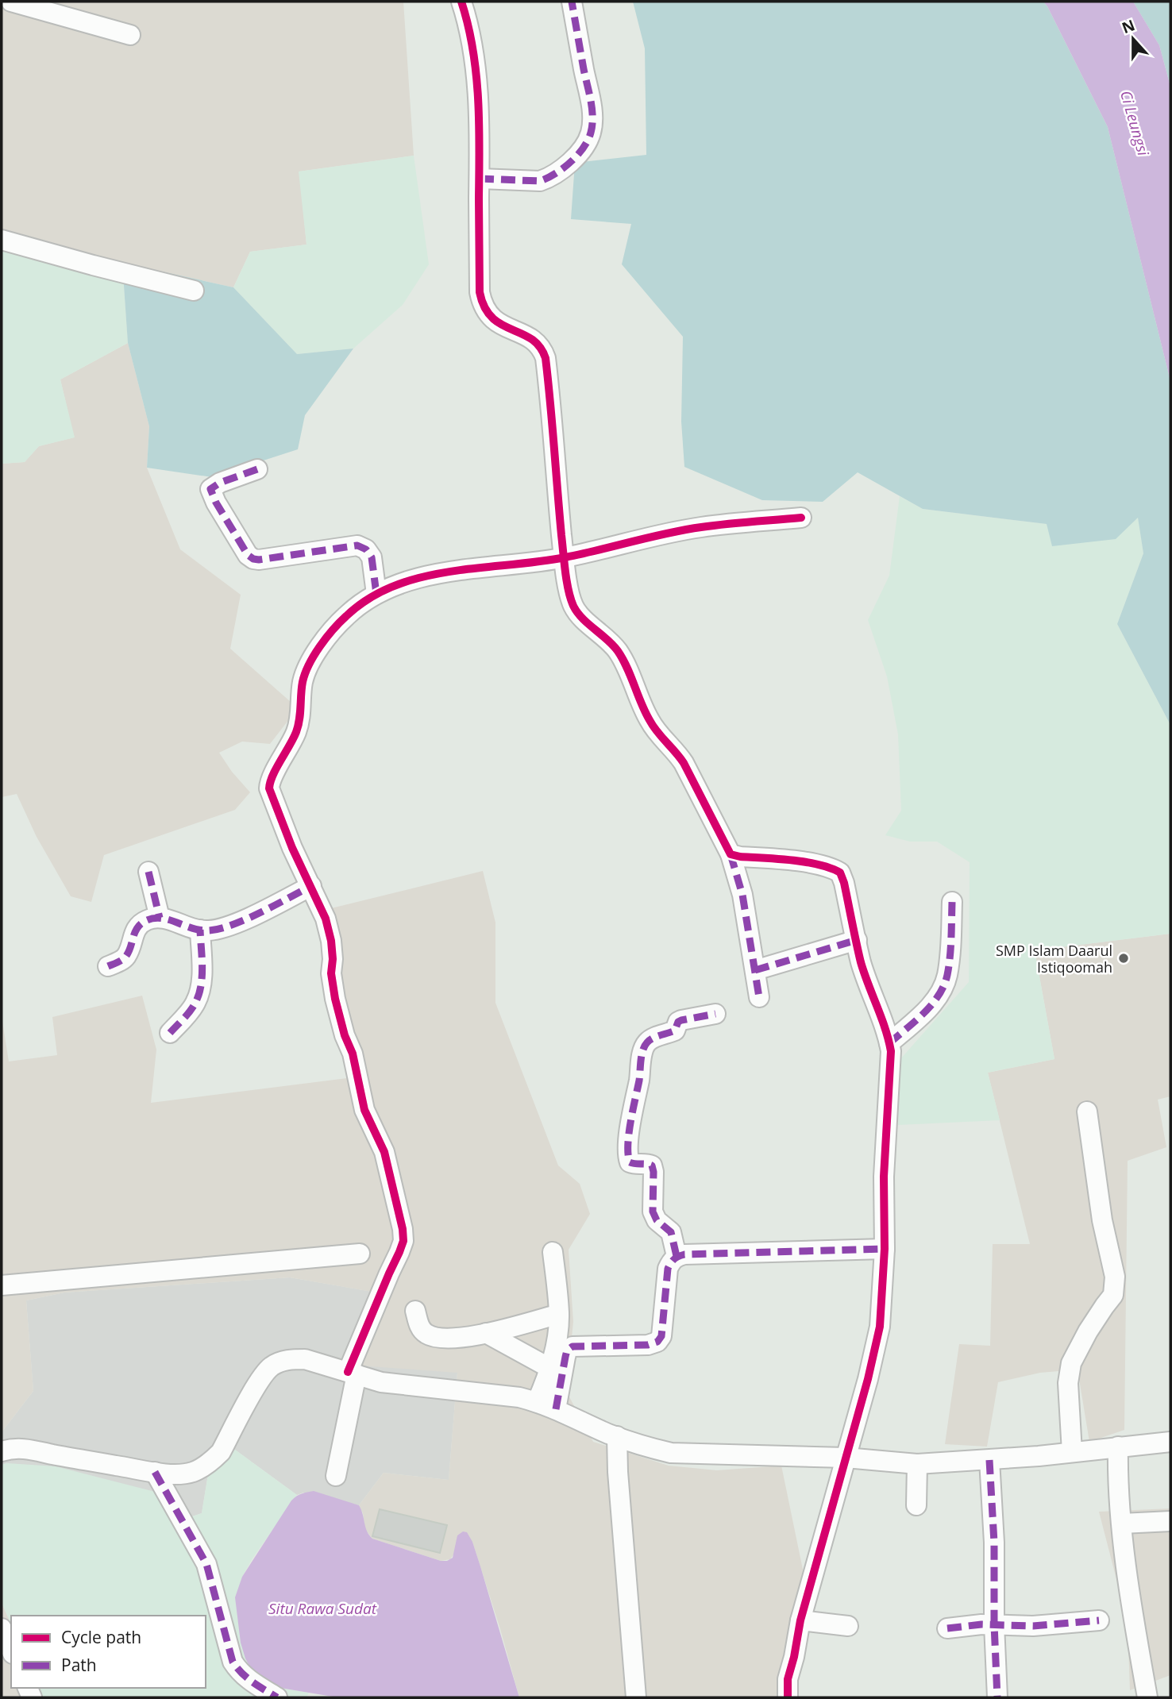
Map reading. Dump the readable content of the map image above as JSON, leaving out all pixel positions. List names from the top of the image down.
{
  "water": ["Ci Leungsi", "Situ Rawa Sudat"],
  "places": ["SMP Islam Daarul Istiqoomah"],
  "legend": ["Cycle path", "Path"],
  "north": "top"
}
